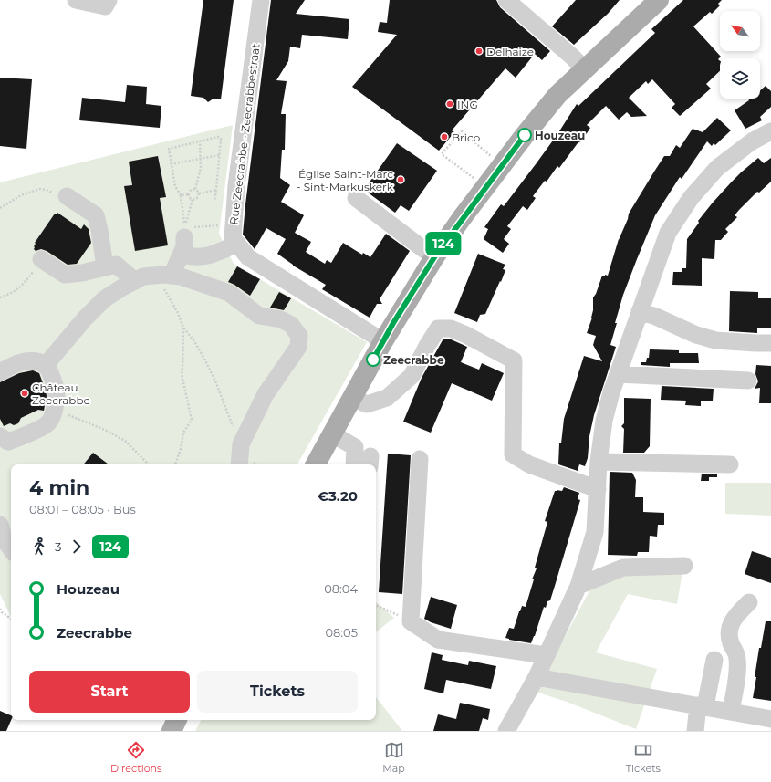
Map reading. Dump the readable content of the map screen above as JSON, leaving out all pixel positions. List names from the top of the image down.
{
  "streets": {
    "street": ["Rue Zeecrabbe - Zeecrabbestraat"]
  },
  "places": [
    "Delhaize",
    "ING",
    "Houzeau",
    "Brico",
    "Église Saint-Marc - Sint-Markuskerk",
    "Zeecrabbe",
    "Château Zeecrabbe"
  ],
  "lines": ["bus line 124"],
  "north": "top left",
  "page": {
    "on_map": "124",
    "heading": ["4 min", "08:01 – 08:05 · Bus", "€3.20"],
    "legs": ["3", "124"],
    "list": [
      {
        "name": "Houzeau",
        "value": "08:04"
      },
      {
        "name": "Zeecrabbe",
        "value": "08:05"
      }
    ],
    "buttons": ["Start", "Tickets"],
    "tabs": ["Directions", "Map", "Tickets"]
  }
}
